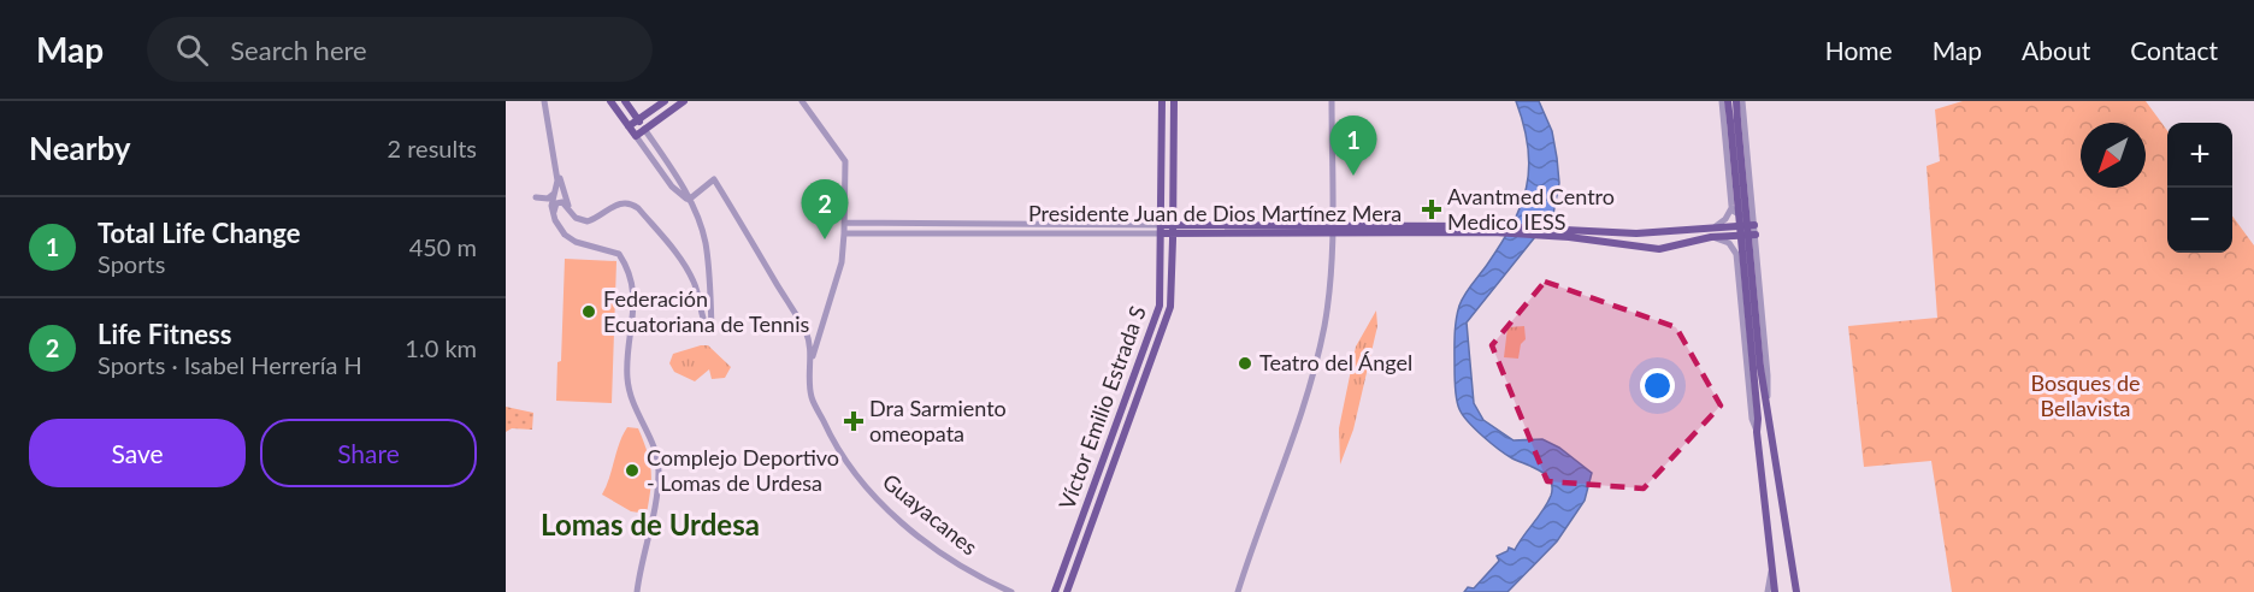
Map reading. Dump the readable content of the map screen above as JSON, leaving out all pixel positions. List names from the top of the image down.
{
  "streets": {
    "main road": ["Presidente Juan de Dios Martínez Mera", "Víctor Emilio Estrada S"],
    "street": ["Guayacanes"]
  },
  "crossings": [
    ["Presidente Juan de Dios Martínez Mera", "Víctor Emilio Estrada S"]
  ],
  "districts": ["Lomas de Urdesa"],
  "parks": ["Bosques de Bellavista"],
  "places": {
    "health": ["Avantmed Centro Medico IESS", "Dra Sarmiento omeopata"],
    "other": ["Federación Ecuatoriana de Tennis", "Teatro del Ángel", "Complejo Deportivo - Lomas de Urdesa"]
  },
  "north": "bottom left",
  "page": {
    "header": "Map",
    "search": "Search here",
    "nav": [
      "Home",
      "Map",
      "About",
      "Contact"
    ],
    "heading": ["Nearby", "2 results"],
    "pins": ["1", "2"],
    "map_buttons": ["+", "−"],
    "list": [
      {
        "mark": "1",
        "name": "Total Life Change",
        "note": "Sports",
        "value": "450 m"
      },
      {
        "mark": "2",
        "name": "Life Fitness",
        "note": "Sports · Isabel Herrería H",
        "value": "1.0 km"
      }
    ],
    "buttons": ["Save", "Share"]
  }
}
